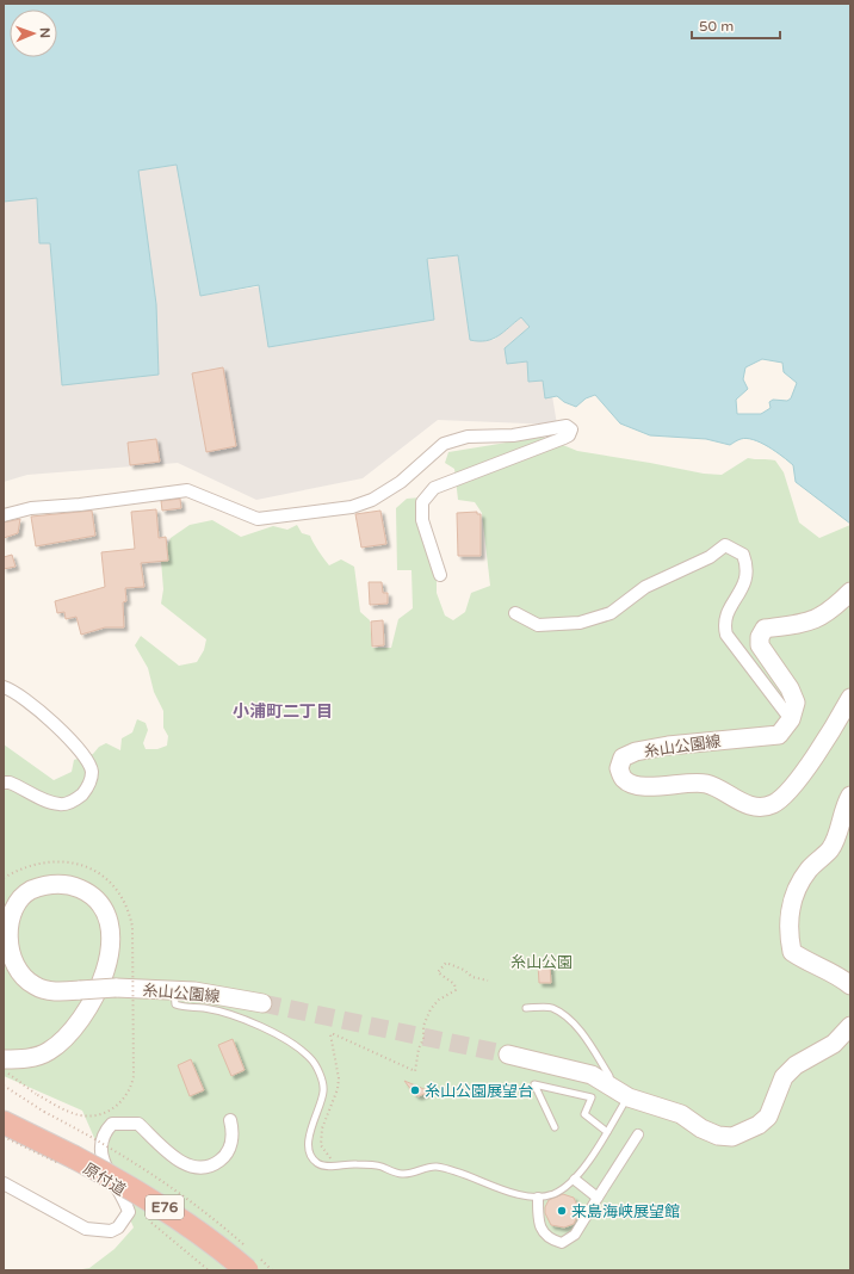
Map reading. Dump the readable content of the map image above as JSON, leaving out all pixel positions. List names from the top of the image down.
{
  "streets": {
    "highway": ["E76"],
    "main road": ["糸山公園線"],
    "path": ["原付道"]
  },
  "crossings": [
    ["原付道", "E76"]
  ],
  "districts": ["小浦町二丁目"],
  "parks": ["糸山公園"],
  "places": ["糸山公園展望台", "来島海峡展望館"],
  "scale_bar": "50 m",
  "north": "right"
}
